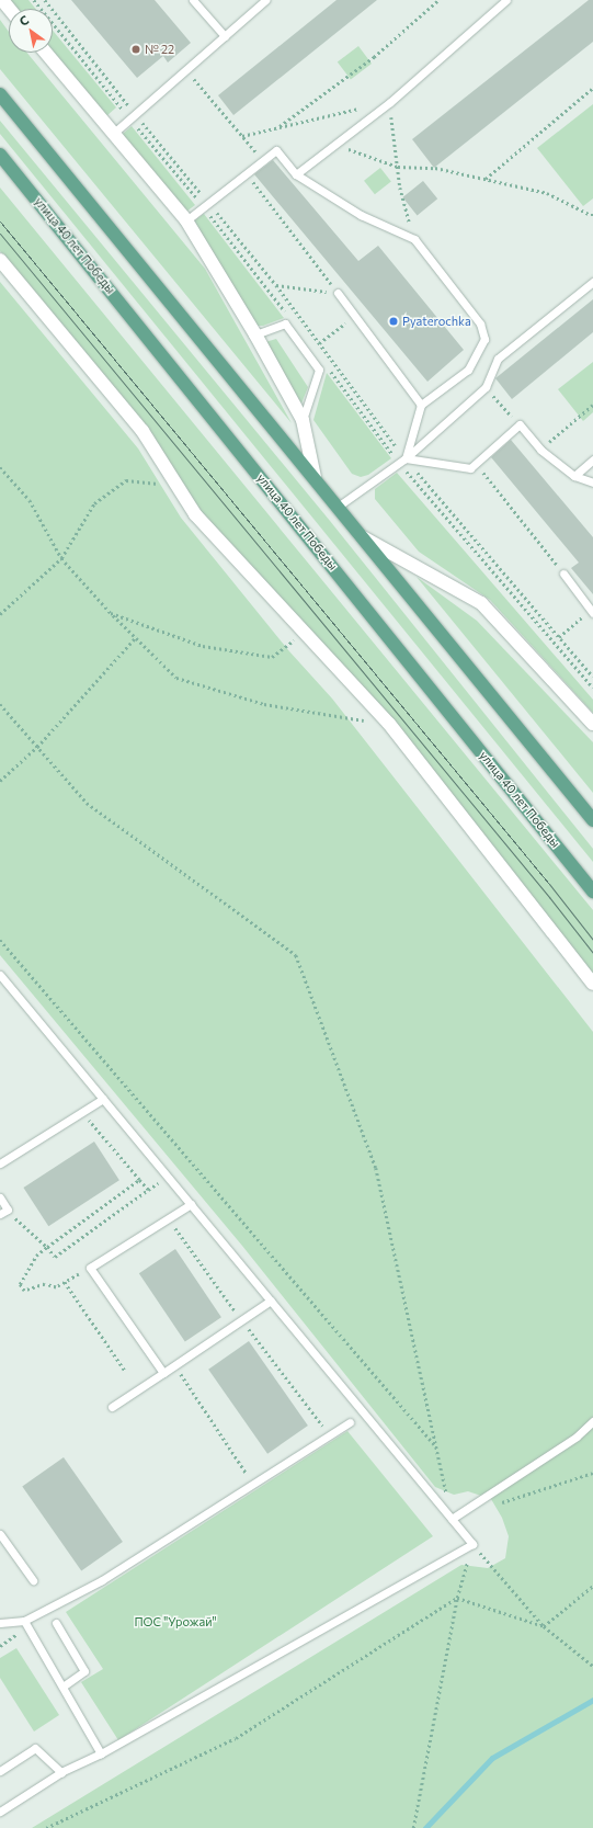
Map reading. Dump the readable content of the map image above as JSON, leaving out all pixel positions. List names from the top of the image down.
{
  "streets": {
    "main road": ["улица 40 лет Победы"]
  },
  "parks": ["ПОС \"Урожай\""],
  "places": ["№ 22", "Pyaterochka"],
  "north": "top left"
}
